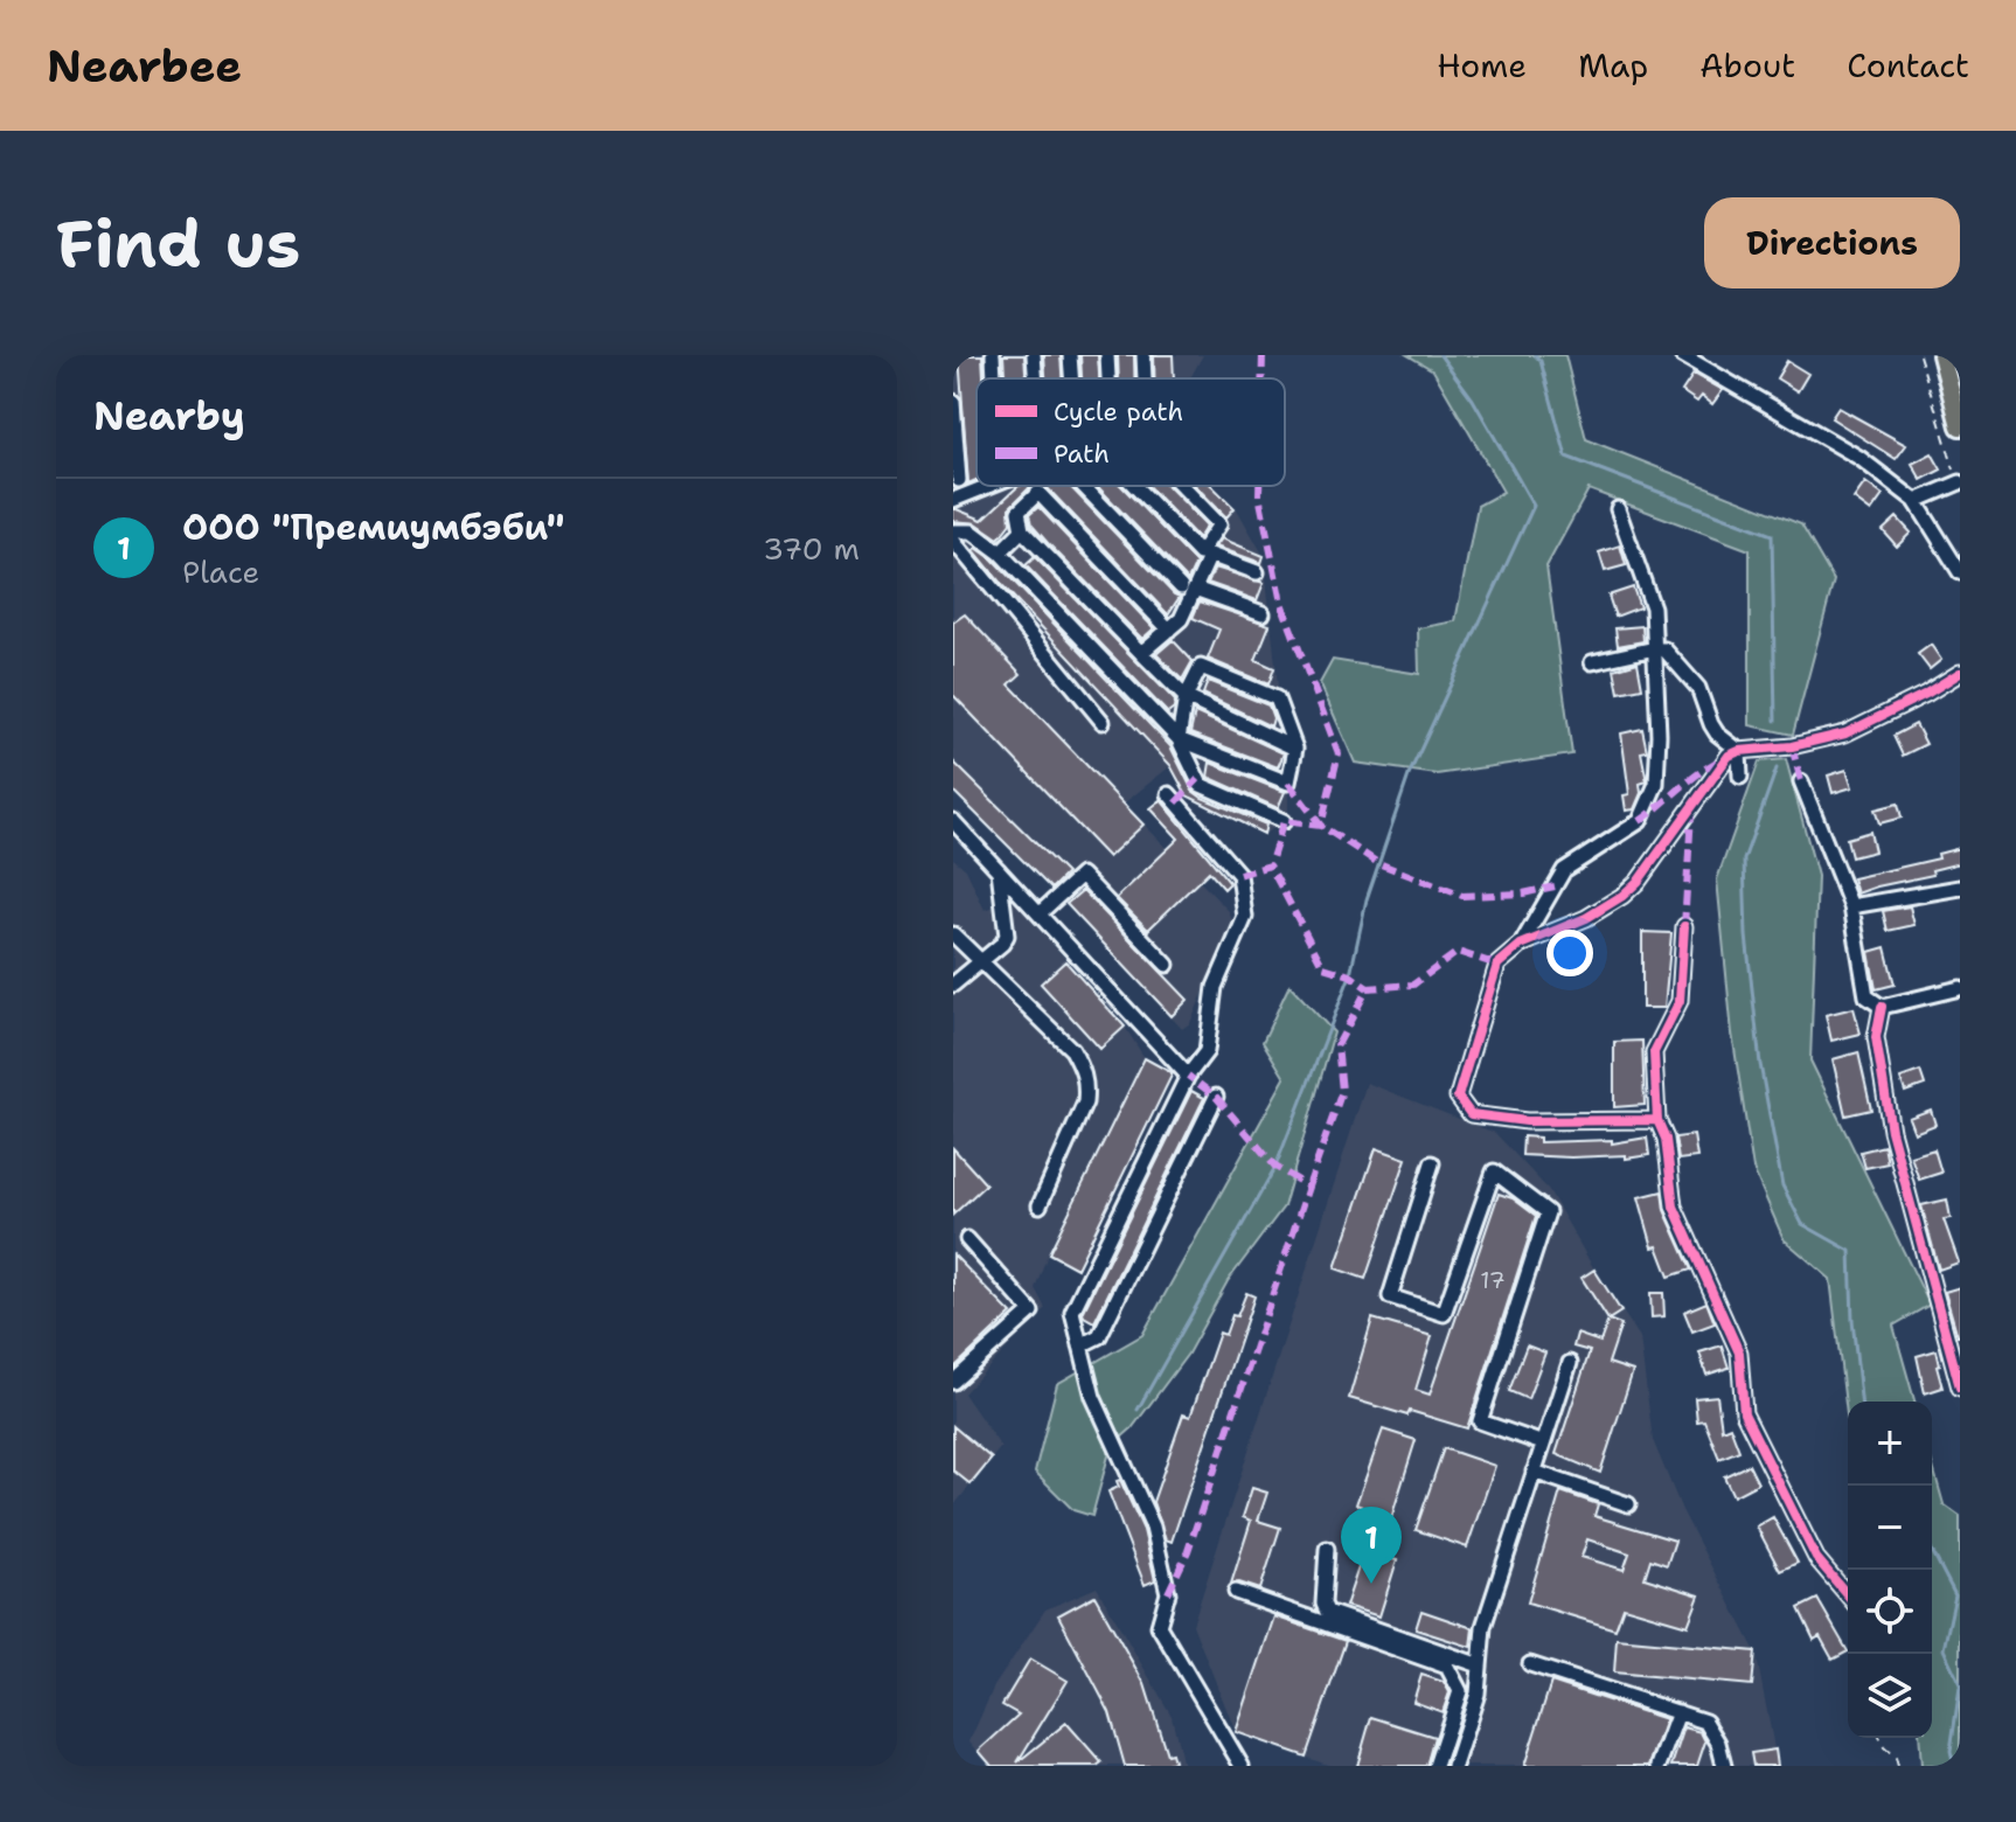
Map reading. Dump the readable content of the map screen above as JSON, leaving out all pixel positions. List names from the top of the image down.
{
  "house_numbers": ["17"],
  "legend": ["Cycle path", "Path"],
  "page": {
    "header": "Nearbee",
    "nav": [
      "Home",
      "Map",
      "About",
      "Contact"
    ],
    "buttons": "Directions",
    "title": "Find us",
    "heading": "Nearby",
    "list": [
      {
        "mark": "1",
        "name": "ООО \"Премиумбэби\"",
        "note": "Place",
        "value": "370 m"
      }
    ],
    "map_buttons": ["+", "−"],
    "pins": "1"
  }
}
